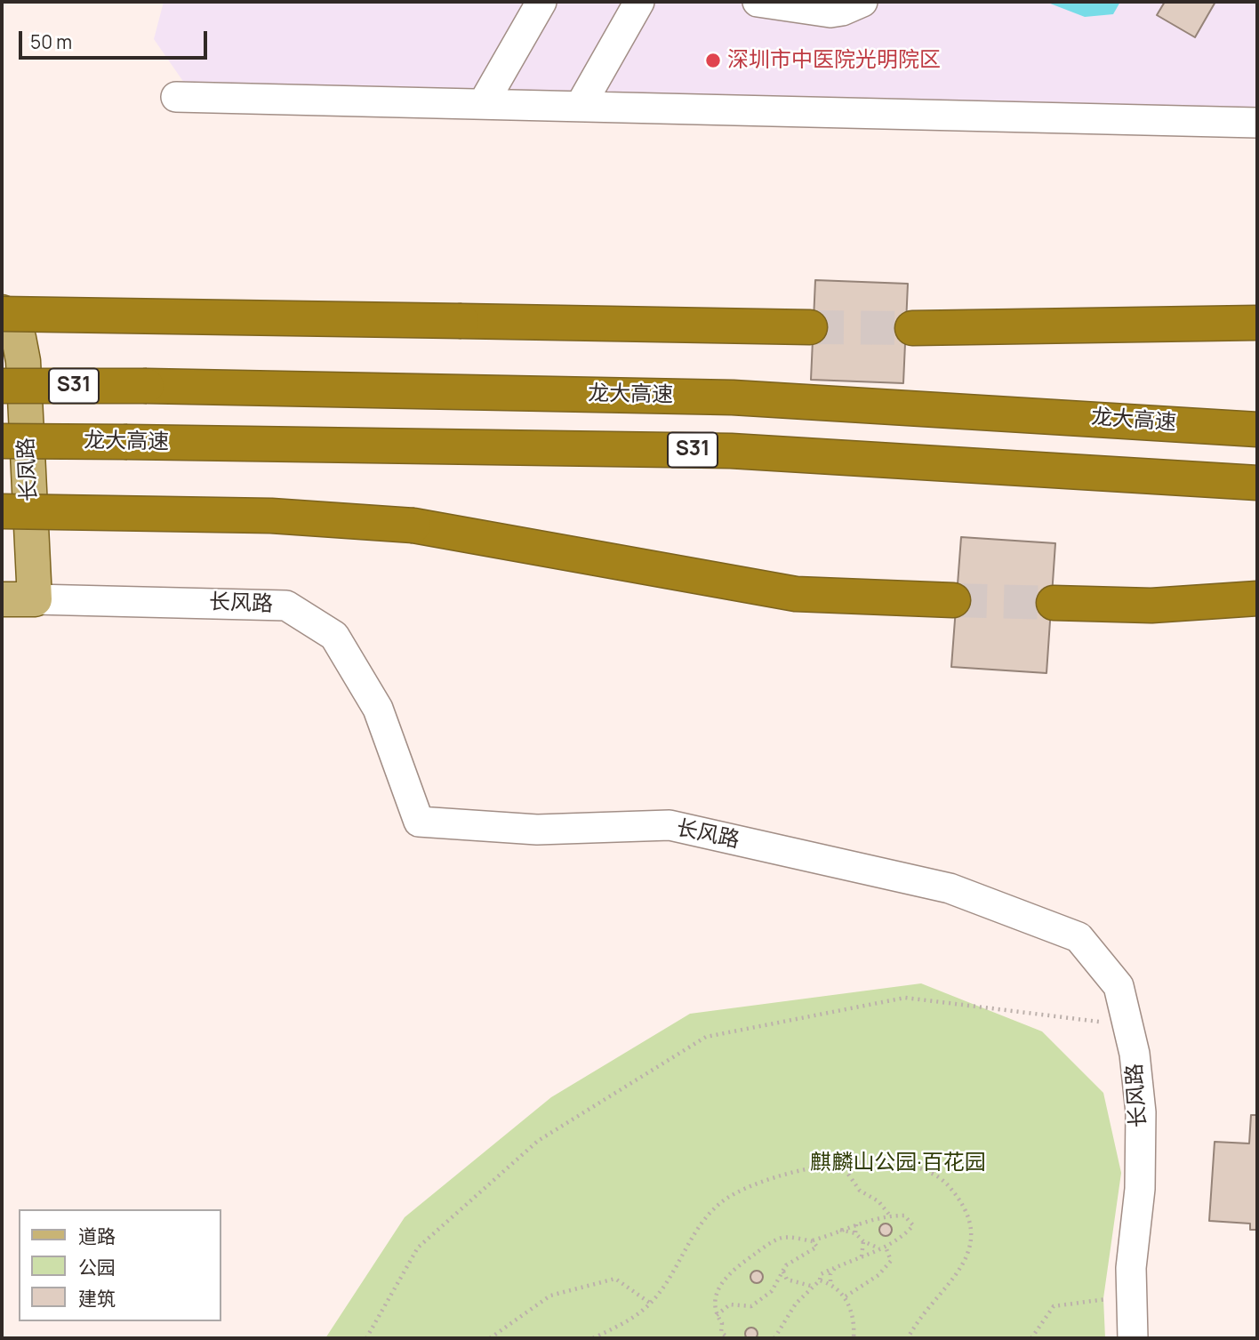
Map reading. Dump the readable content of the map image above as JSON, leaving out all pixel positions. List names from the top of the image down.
{
  "streets": {
    "highway": ["S31", "龙大高速"],
    "main road": ["长凤路"],
    "street": ["长风路"]
  },
  "crossings": [
    ["长凤路", "长风路"]
  ],
  "parks": ["麒麟山公园·百花园"],
  "places": ["深圳市中医院光明院区"],
  "legend": ["道路", "公园", "建筑"],
  "scale_bar": "50 m"
}
